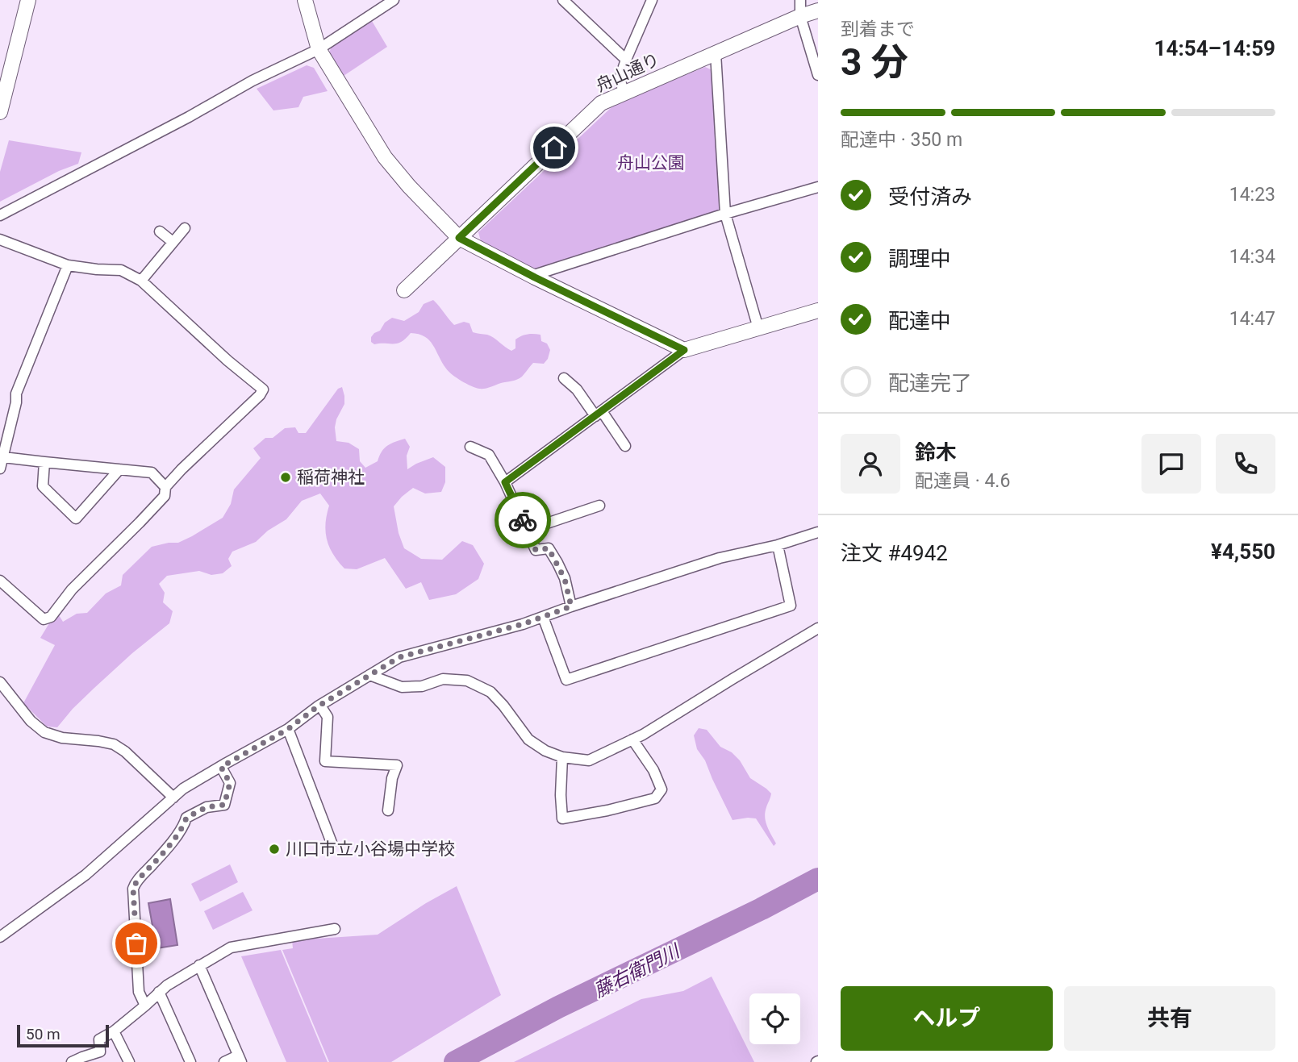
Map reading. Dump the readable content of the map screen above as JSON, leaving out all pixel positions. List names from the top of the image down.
{
  "streets": {
    "street": ["舟山通り"]
  },
  "water": ["藤右衛門川"],
  "parks": ["舟山公園"],
  "places": ["稲荷神社", "川口市立小谷場中学校"],
  "scale_bar": "50 m",
  "page": {
    "heading": ["3 分", "到着まで", "14:54–14:59"],
    "panel": [
      "鈴木",
      "配達員 · 4.6",
      "注文 #4942",
      "¥4,550"
    ],
    "bar": "配達中 · 350 m",
    "list": [
      ["受付済み", "14:23"],
      ["調理中", "14:34"],
      ["配達中", "14:47"],
      "配達完了"
    ],
    "buttons": ["ヘルプ", "共有"],
    "scale": "50 m"
  }
}
